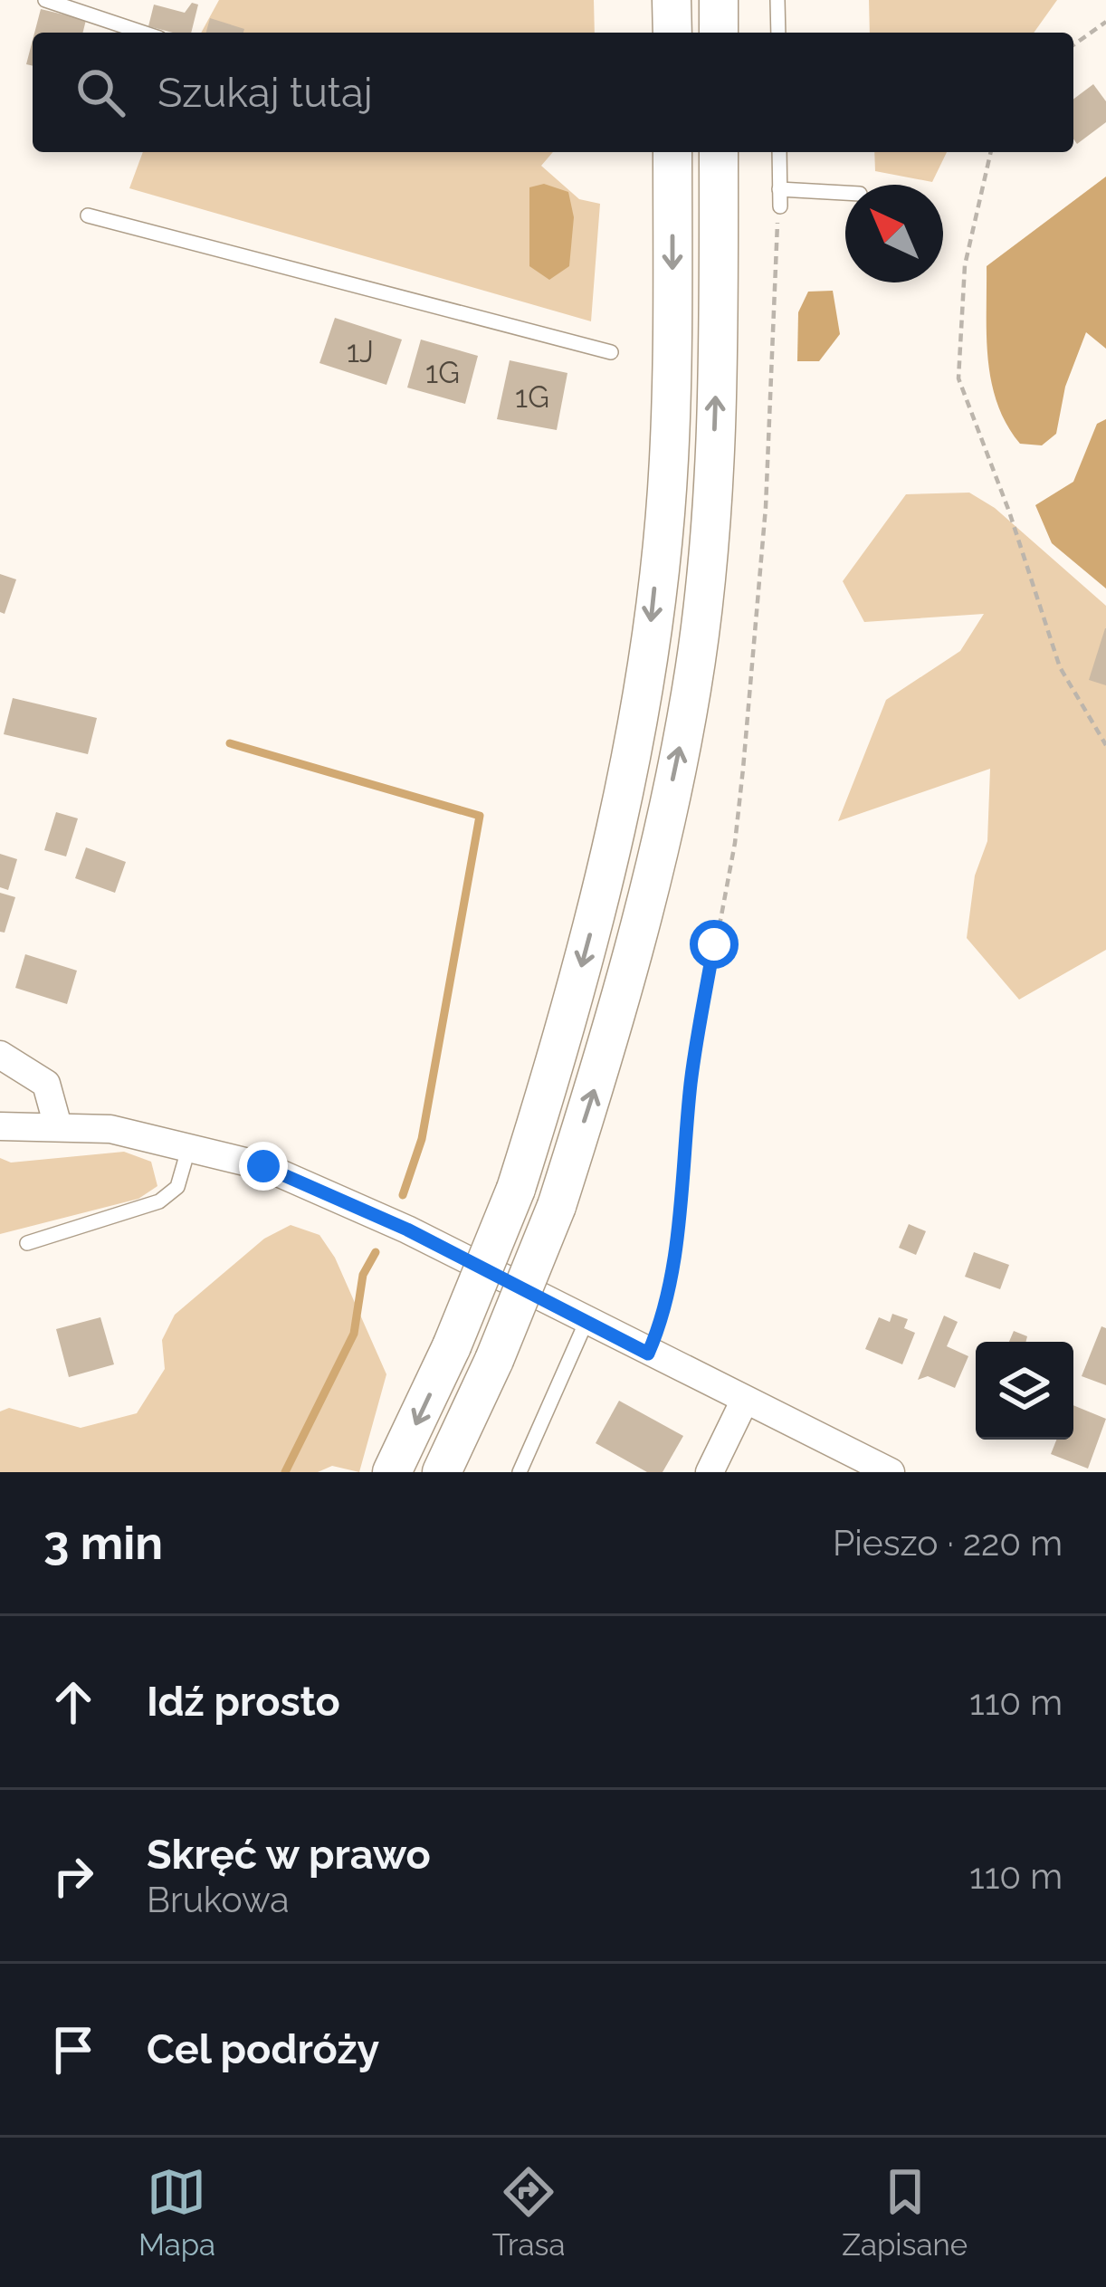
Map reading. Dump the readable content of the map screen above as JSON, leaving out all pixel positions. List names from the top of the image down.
{
  "house_numbers": ["1J", "1G", "1G"],
  "north": "top left",
  "page": {
    "search": "Szukaj tutaj",
    "heading": ["3 min", "Pieszo · 220 m"],
    "list": [
      ["Idź prosto", "110 m"],
      ["Skręć w prawo", "Brukowa", "110 m"],
      "Cel podróży"
    ],
    "nav": ["Mapa", "Trasa", "Zapisane"]
  }
}
